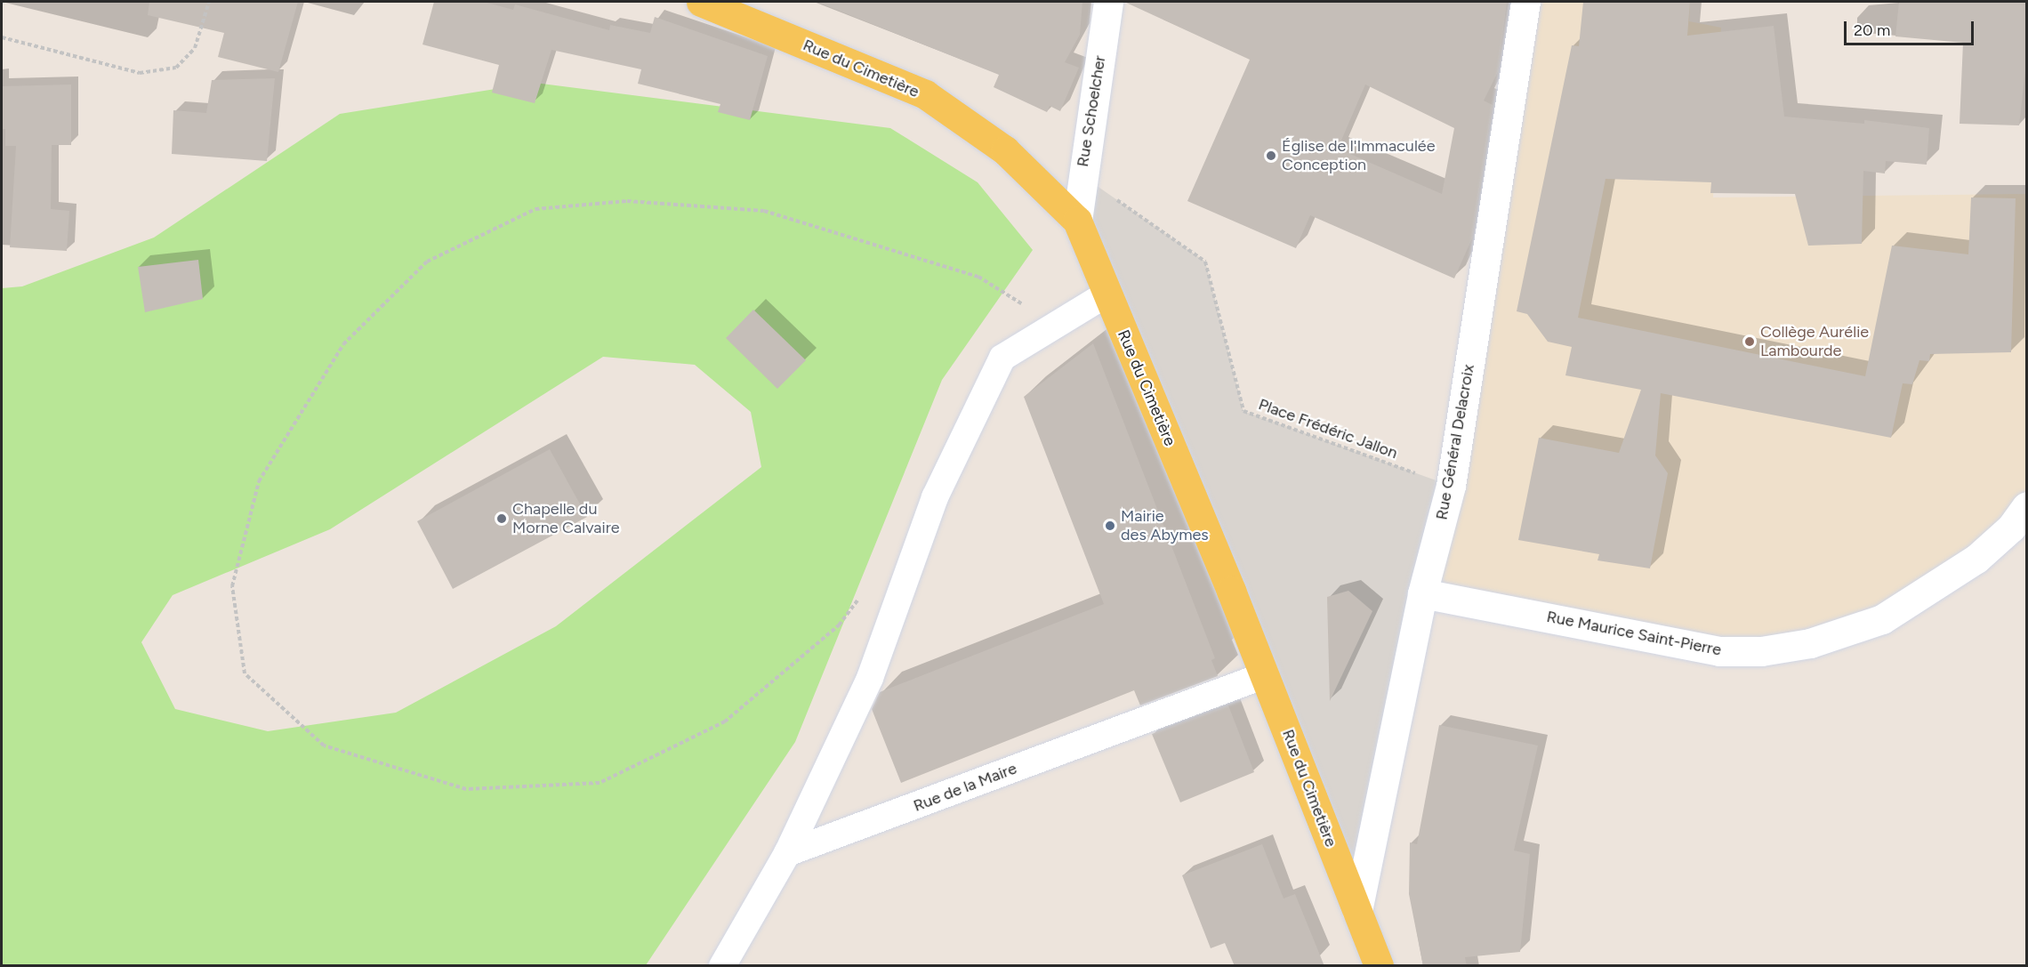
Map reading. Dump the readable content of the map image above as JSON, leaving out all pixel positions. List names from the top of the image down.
{
  "streets": {
    "main road": ["Rue du Cimetière"],
    "street": ["Rue Schoelcher", "Rue Général Delacroix", "Rue Maurice Saint-Pierre"],
    "lane": ["Rue de la Maire"],
    "path": ["Place Frédéric Jallon"]
  },
  "crossings": [
    ["Rue du Cimetière", "Rue Schoelcher"],
    ["Rue du Cimetière", "Rue Général Delacroix"],
    ["Rue du Cimetière", "Rue de la Maire"],
    ["Rue Schoelcher", "Place Frédéric Jallon"],
    ["Place Frédéric Jallon", "Rue Général Delacroix"],
    ["Rue Général Delacroix", "Rue Maurice Saint-Pierre"]
  ],
  "places": [
    "Église de l'Immaculée Conception",
    "Collège Aurélie Lambourde",
    "Chapelle du Morne Calvaire",
    "Mairie des Abymes"
  ],
  "scale_bar": "20 m"
}
